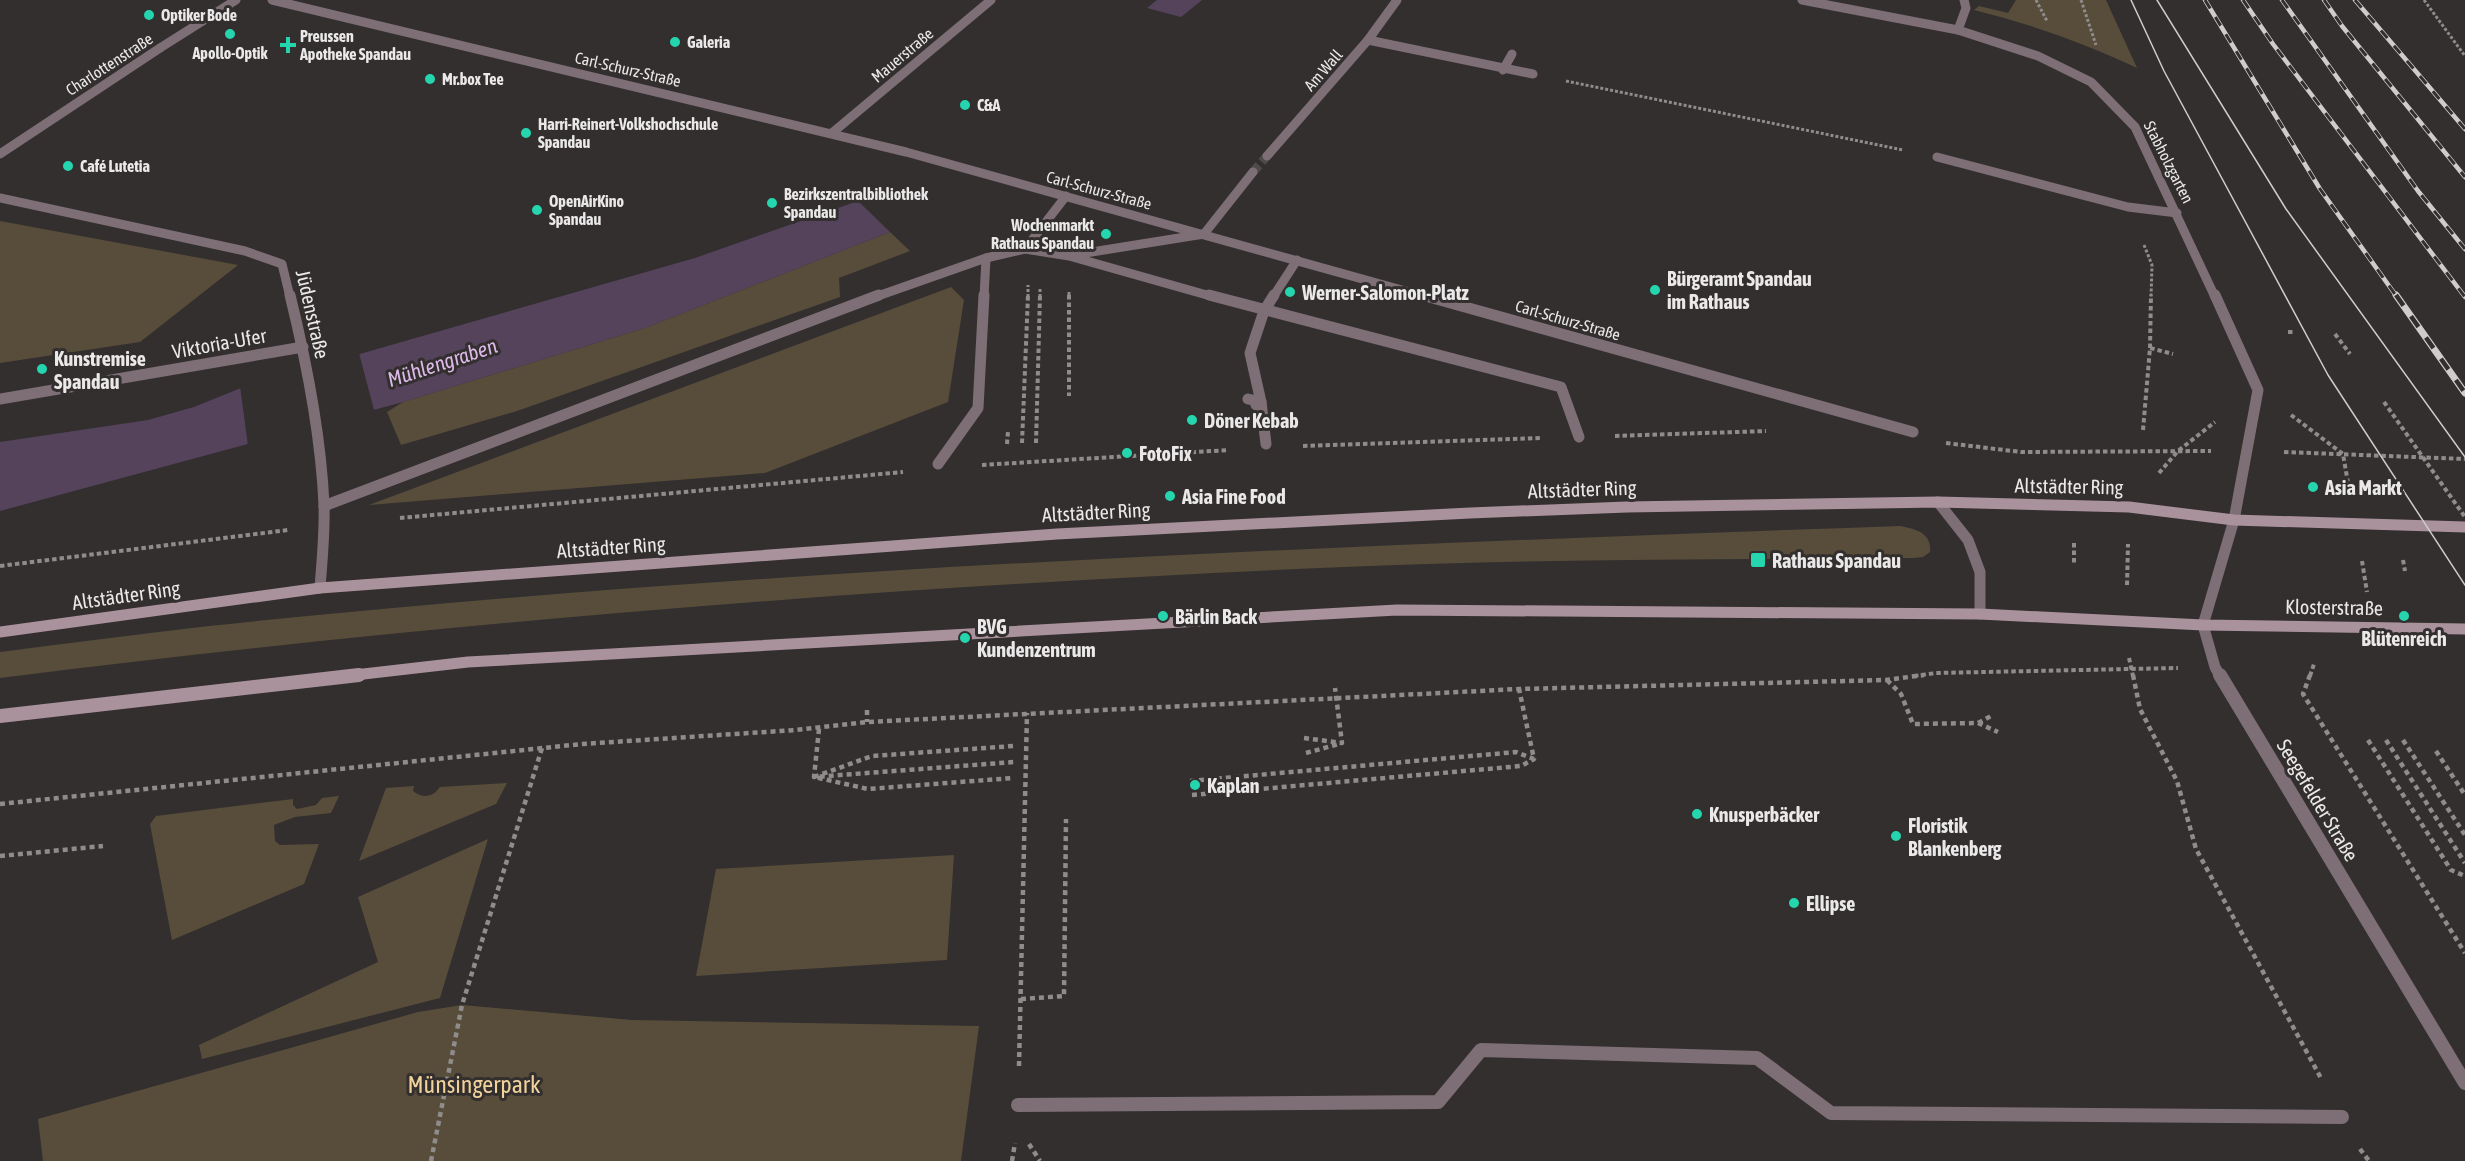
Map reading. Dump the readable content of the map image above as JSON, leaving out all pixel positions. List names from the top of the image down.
{
  "streets": {
    "main road": ["Altstädter Ring", "Klosterstraße"],
    "street": [
      "Mauerstraße",
      "Charlottenstraße",
      "Carl-Schurz-Straße",
      "Am Wall",
      "Stabholzgarten",
      "Jüdenstraße",
      "Viktoria-Ufer",
      "Seegefelder Straße"
    ]
  },
  "crossings": [
    ["Mauerstraße", "Carl-Schurz-Straße"],
    ["Stabholzgarten", "Altstädter Ring"],
    ["Jüdenstraße", "Viktoria-Ufer"],
    ["Jüdenstraße", "Altstädter Ring"],
    ["Klosterstraße", "Seegefelder Straße"]
  ],
  "water": ["Mühlengraben"],
  "parks": ["Münsingerpark"],
  "places": {
    "other": [
      "Optiker Bode",
      "Apollo-Optik",
      "Galeria",
      "Mr.box Tee",
      "C&A",
      "Harri-Reinert-Volkshochschule Spandau",
      "Café Lutetia",
      "Bezirkszentralbibliothek Spandau",
      "OpenAirKino Spandau",
      "Wochenmarkt Rathaus Spandau",
      "Bürgeramt Spandau im Rathaus",
      "Werner-Salomon-Platz",
      "Kunstremise Spandau",
      "Döner Kebab",
      "FotoFix",
      "Asia Markt",
      "Asia Fine Food",
      "Bärlin Back",
      "Blütenreich",
      "BVG Kundenzentrum",
      "Kaplan",
      "Knusperbäcker",
      "Floristik Blankenberg",
      "Ellipse"
    ],
    "health": ["Preussen Apotheke Spandau"],
    "transit": ["Rathaus Spandau"]
  }
}
